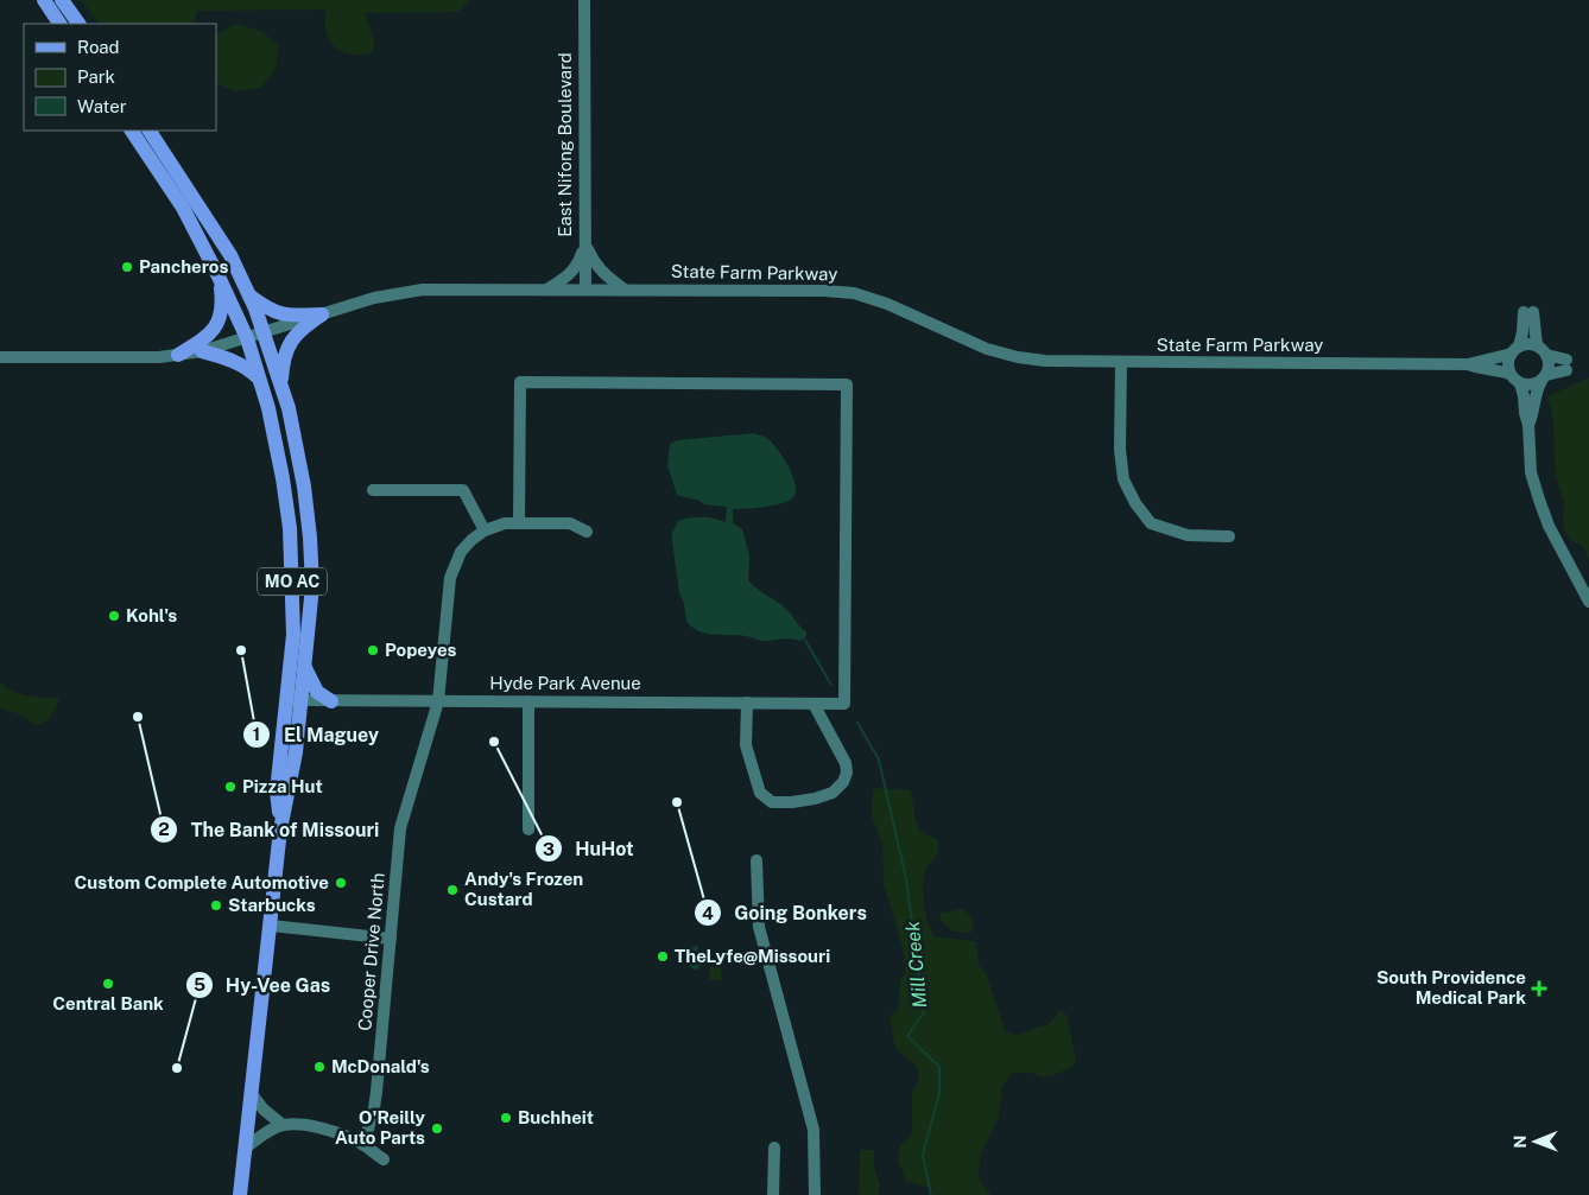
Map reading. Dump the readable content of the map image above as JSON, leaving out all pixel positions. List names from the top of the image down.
{
  "streets": {
    "main road": ["MO AC"],
    "street": [
      "East Nifong Boulevard",
      "State Farm Parkway",
      "Hyde Park Avenue",
      "Cooper Drive North"
    ]
  },
  "crossings": [
    ["East Nifong Boulevard", "State Farm Parkway"],
    ["State Farm Parkway", "MO AC"],
    ["MO AC", "Hyde Park Avenue"],
    ["Hyde Park Avenue", "Cooper Drive North"]
  ],
  "water": ["Mill Creek"],
  "places": {
    "other": [
      "Pancheros",
      "Kohl's",
      "El Maguey",
      "Popeyes",
      "The Bank of Missouri",
      "HuHot",
      "Pizza Hut",
      "Going Bonkers",
      "Custom Complete Automotive",
      "Andy's Frozen Custard",
      "Starbucks",
      "TheLyfe@Missouri",
      "Central Bank",
      "McDonald's",
      "Hy-Vee Gas",
      "Buchheit",
      "O'Reilly Auto Parts"
    ],
    "health": ["South Providence Medical Park"]
  },
  "legend": ["Road", "Park", "Water"],
  "north": "left"
}
